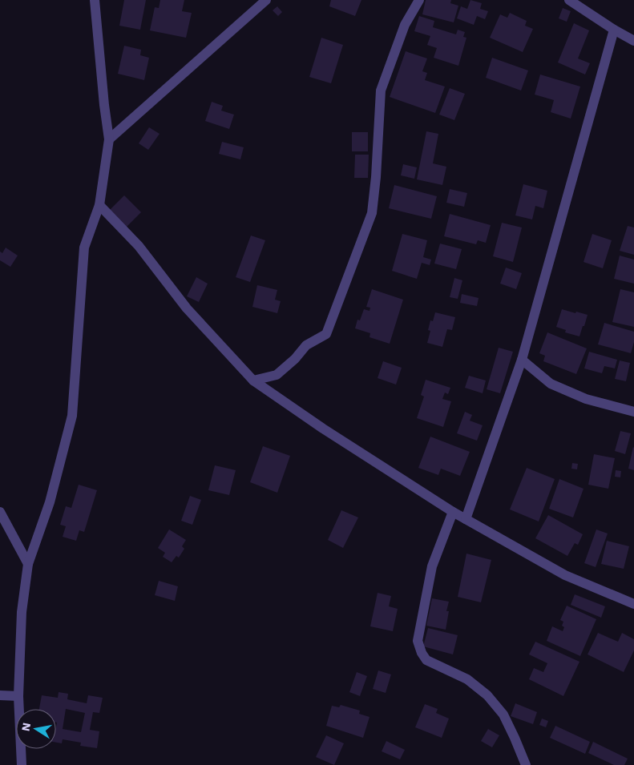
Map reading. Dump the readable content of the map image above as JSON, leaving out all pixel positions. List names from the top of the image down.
{
  "north": "left"
}
